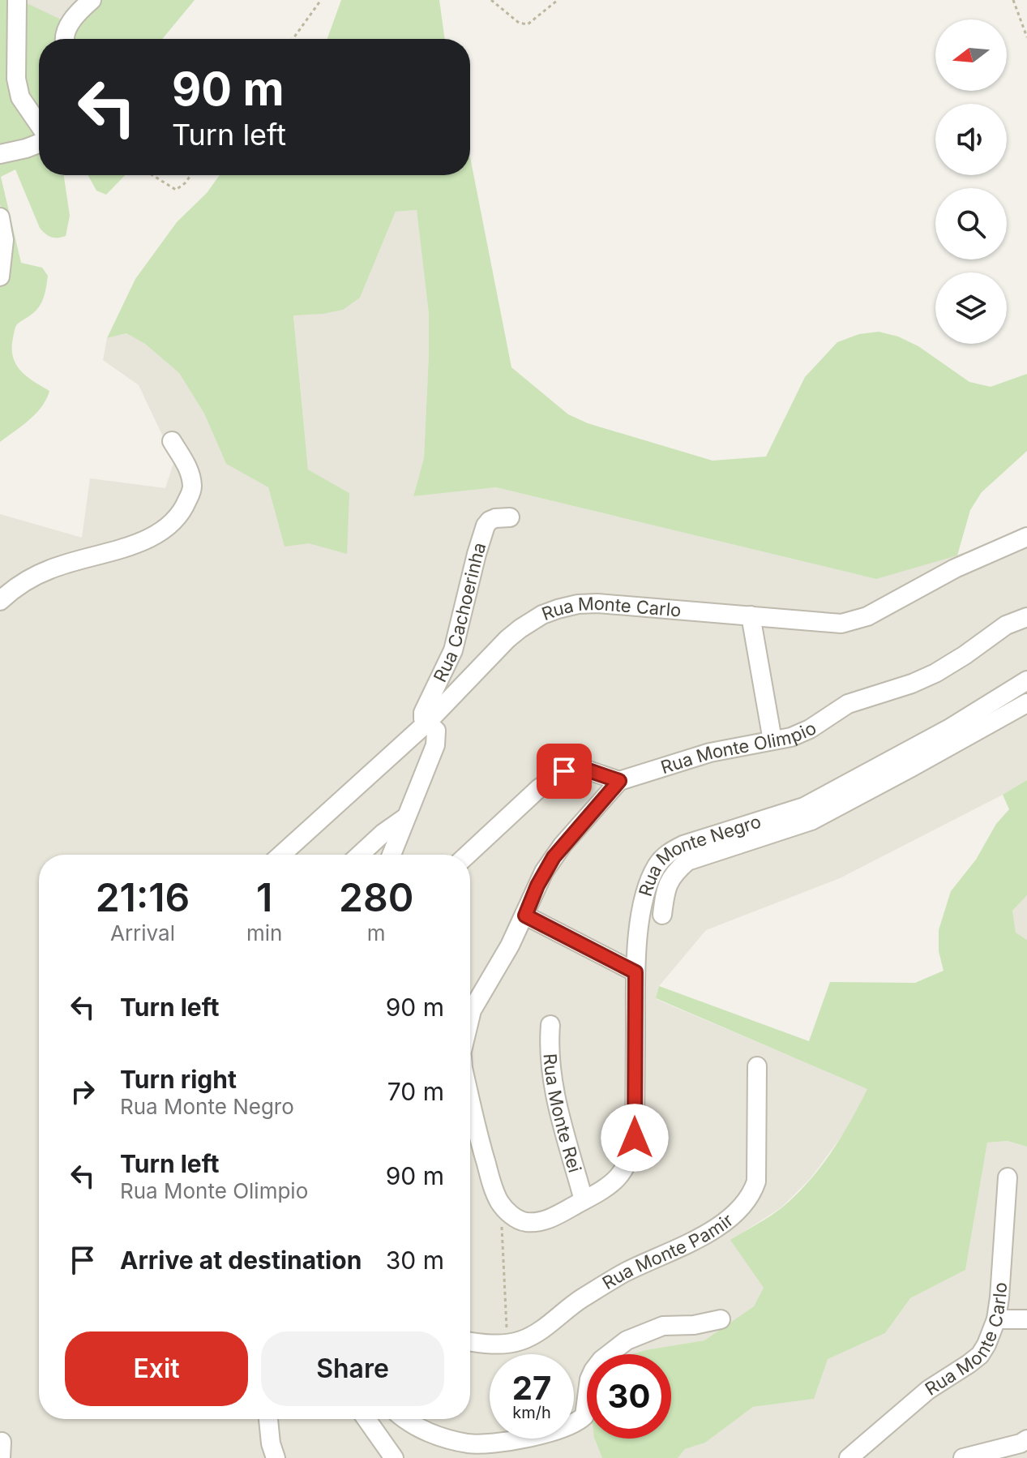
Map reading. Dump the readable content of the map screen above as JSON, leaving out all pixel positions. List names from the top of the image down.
{
  "streets": {
    "street": [
      "Rua Cachoerinha",
      "Rua Monte Carlo",
      "Rua Monte Olimpio",
      "Rua Monte Negro",
      "Rua Monte Rei",
      "Rua Monte Pamir"
    ]
  },
  "crossings": [
    ["Rua Cachoerinha", "Rua Monte Carlo"],
    ["Rua Monte Negro", "Rua Monte Rei"]
  ],
  "north": "left",
  "page": {
    "turn": ["90 m", "Turn left"],
    "eta": [
      "21:16",
      "Arrival",
      "1",
      "min",
      "280",
      "m"
    ],
    "list": [
      {
        "name": "Turn left",
        "value": "90 m"
      },
      {
        "name": "Turn right",
        "note": "Rua Monte Negro",
        "value": "70 m"
      },
      {
        "name": "Turn left",
        "note": "Rua Monte Olimpio",
        "value": "90 m"
      },
      {
        "name": "Arrive at destination",
        "value": "30 m"
      }
    ],
    "buttons": ["Exit", "Share"],
    "speed": "27 km/h",
    "limit": "30"
  }
}
